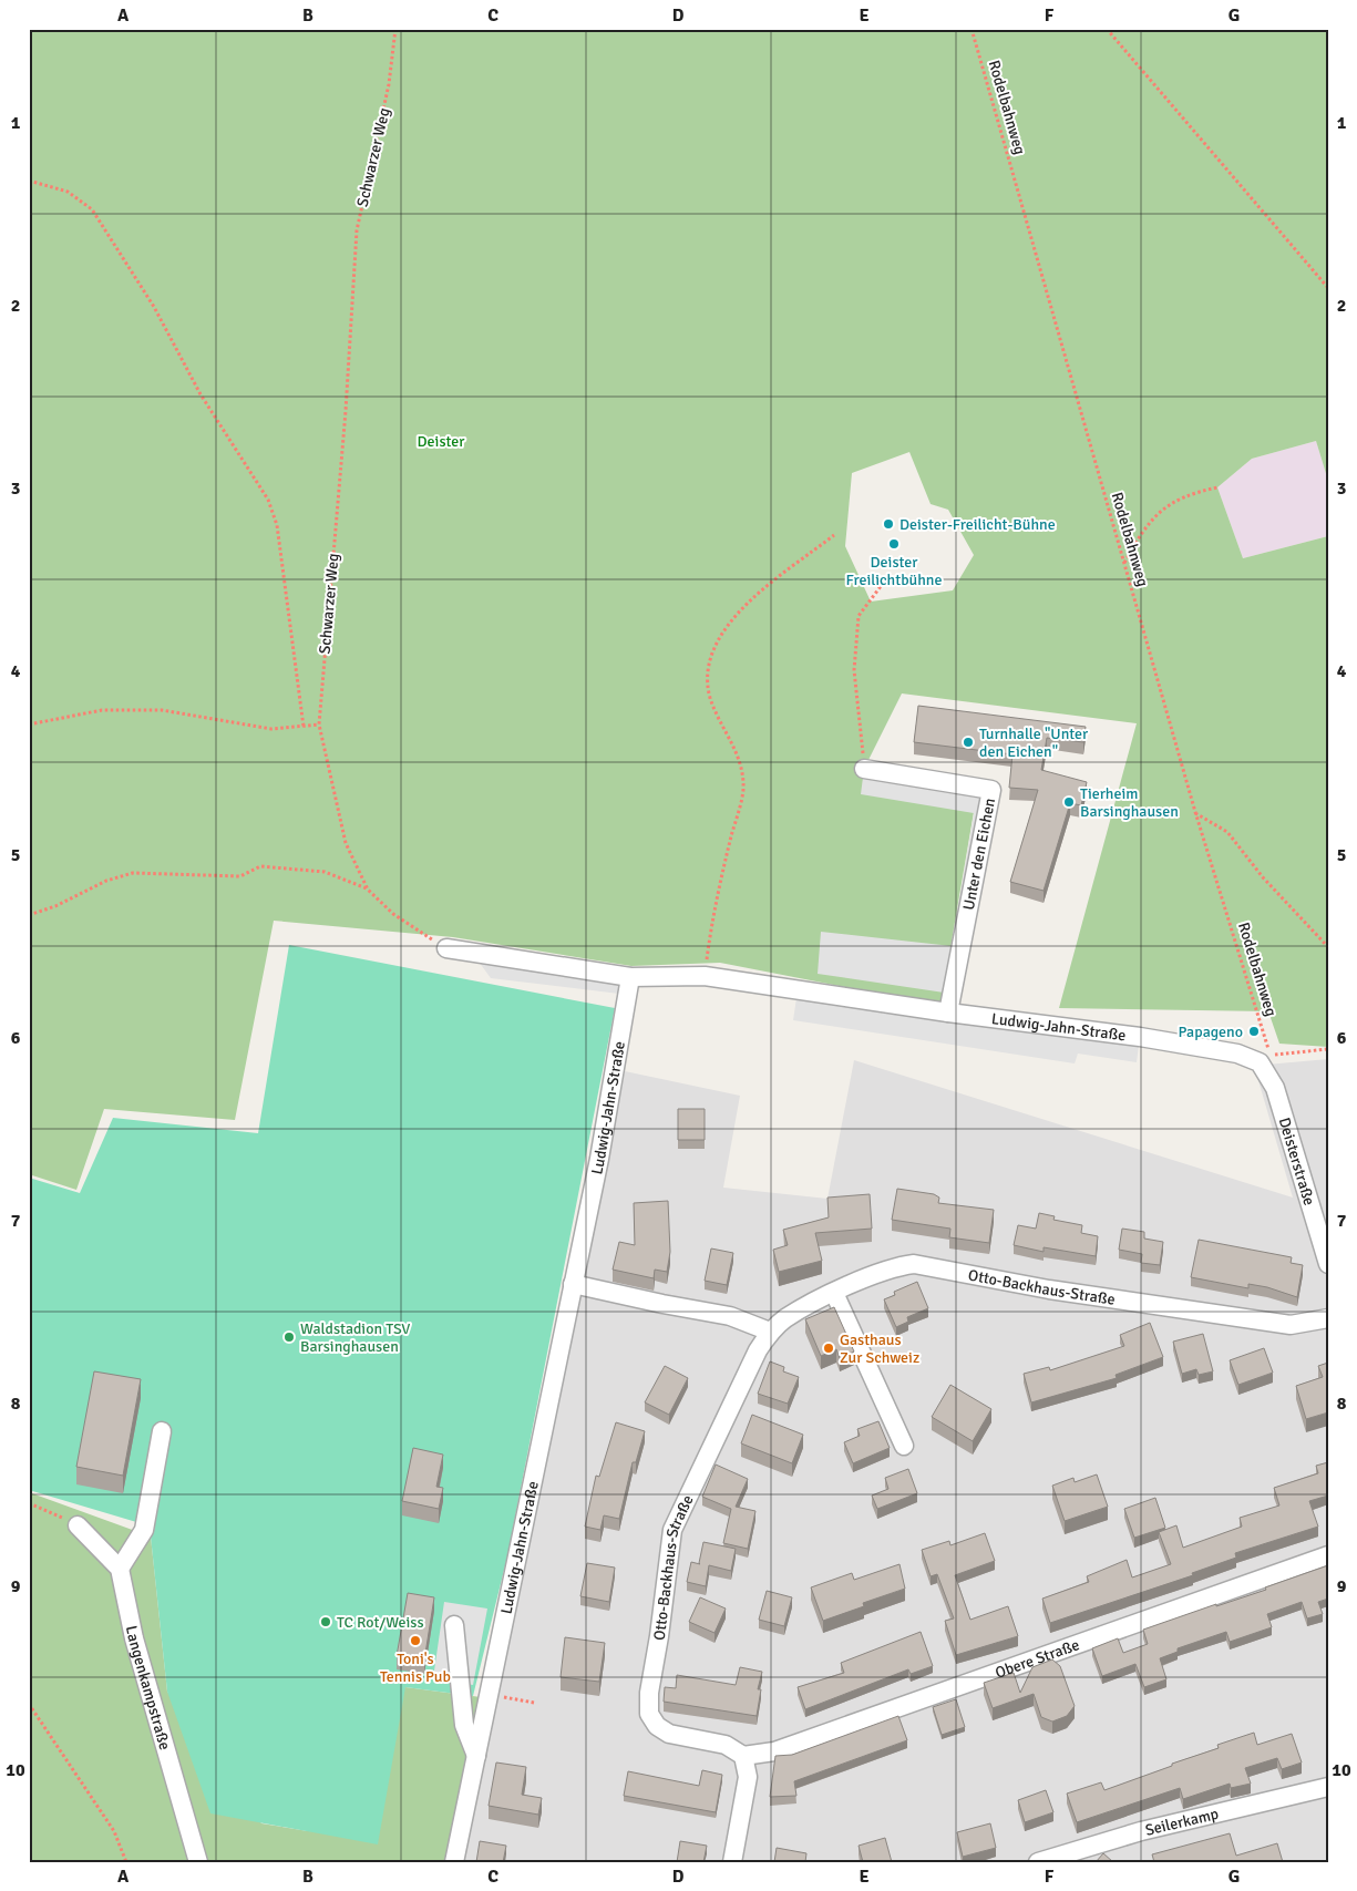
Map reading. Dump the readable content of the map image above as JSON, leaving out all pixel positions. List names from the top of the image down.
{
  "streets": {
    "street": [
      "Unter den Eichen",
      "Ludwig-Jahn-Straße",
      "Deisterstraße",
      "Otto-Backhaus-Straße",
      "Obere Straße",
      "Langenkampstraße",
      "Seilerkamp"
    ],
    "path": ["Rodelbahnweg", "Schwarzer Weg"]
  },
  "crossings": [
    ["Rodelbahnweg", "Ludwig-Jahn-Straße"],
    ["Rodelbahnweg", "Deisterstraße"],
    ["Unter den Eichen", "Ludwig-Jahn-Straße"],
    ["Ludwig-Jahn-Straße", "Deisterstraße"],
    ["Otto-Backhaus-Straße", "Obere Straße"]
  ],
  "parks": ["Deister"],
  "places": [
    "Deister-Freilicht-Bühne",
    "Deister Freilichtbühne",
    "Turnhalle \"Unter den Eichen\"",
    "Tierheim Barsinghausen",
    "Papageno",
    "Waldstadion TSV Barsinghausen",
    "Gasthaus Zur Schweiz",
    "TC Rot/Weiss",
    "Toni's Tennis Pub"
  ],
  "grid": {
    "columns": [
      "A",
      "B",
      "C",
      "D",
      "E",
      "F",
      "G"
    ],
    "rows": [
      "1",
      "2",
      "3",
      "4",
      "5",
      "6",
      "7",
      "8",
      "9",
      "10"
    ]
  }
}
